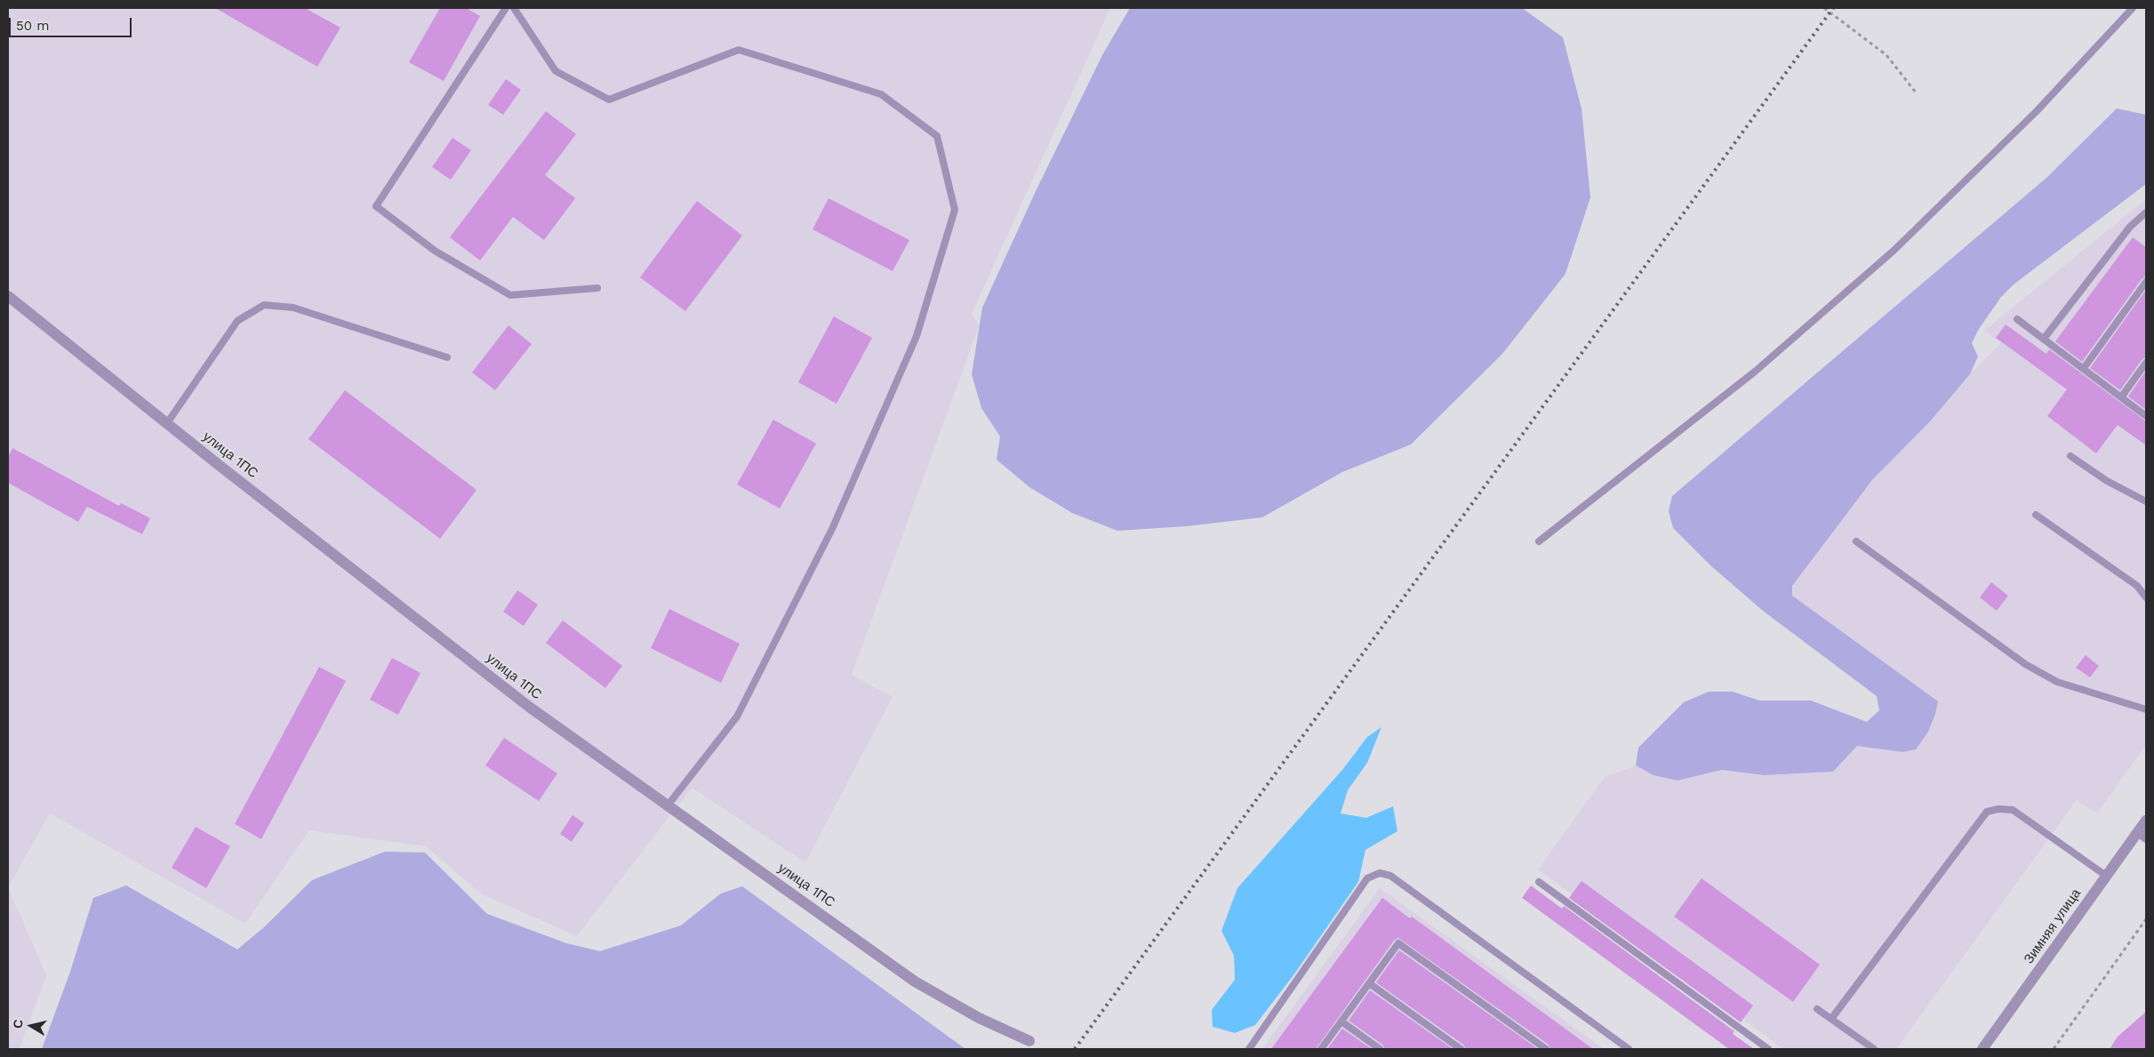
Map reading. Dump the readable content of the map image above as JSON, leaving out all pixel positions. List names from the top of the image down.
{
  "streets": {
    "street": ["улица 1ПС", "Зимняя улица"]
  },
  "scale_bar": "50 m",
  "north": "left"
}
